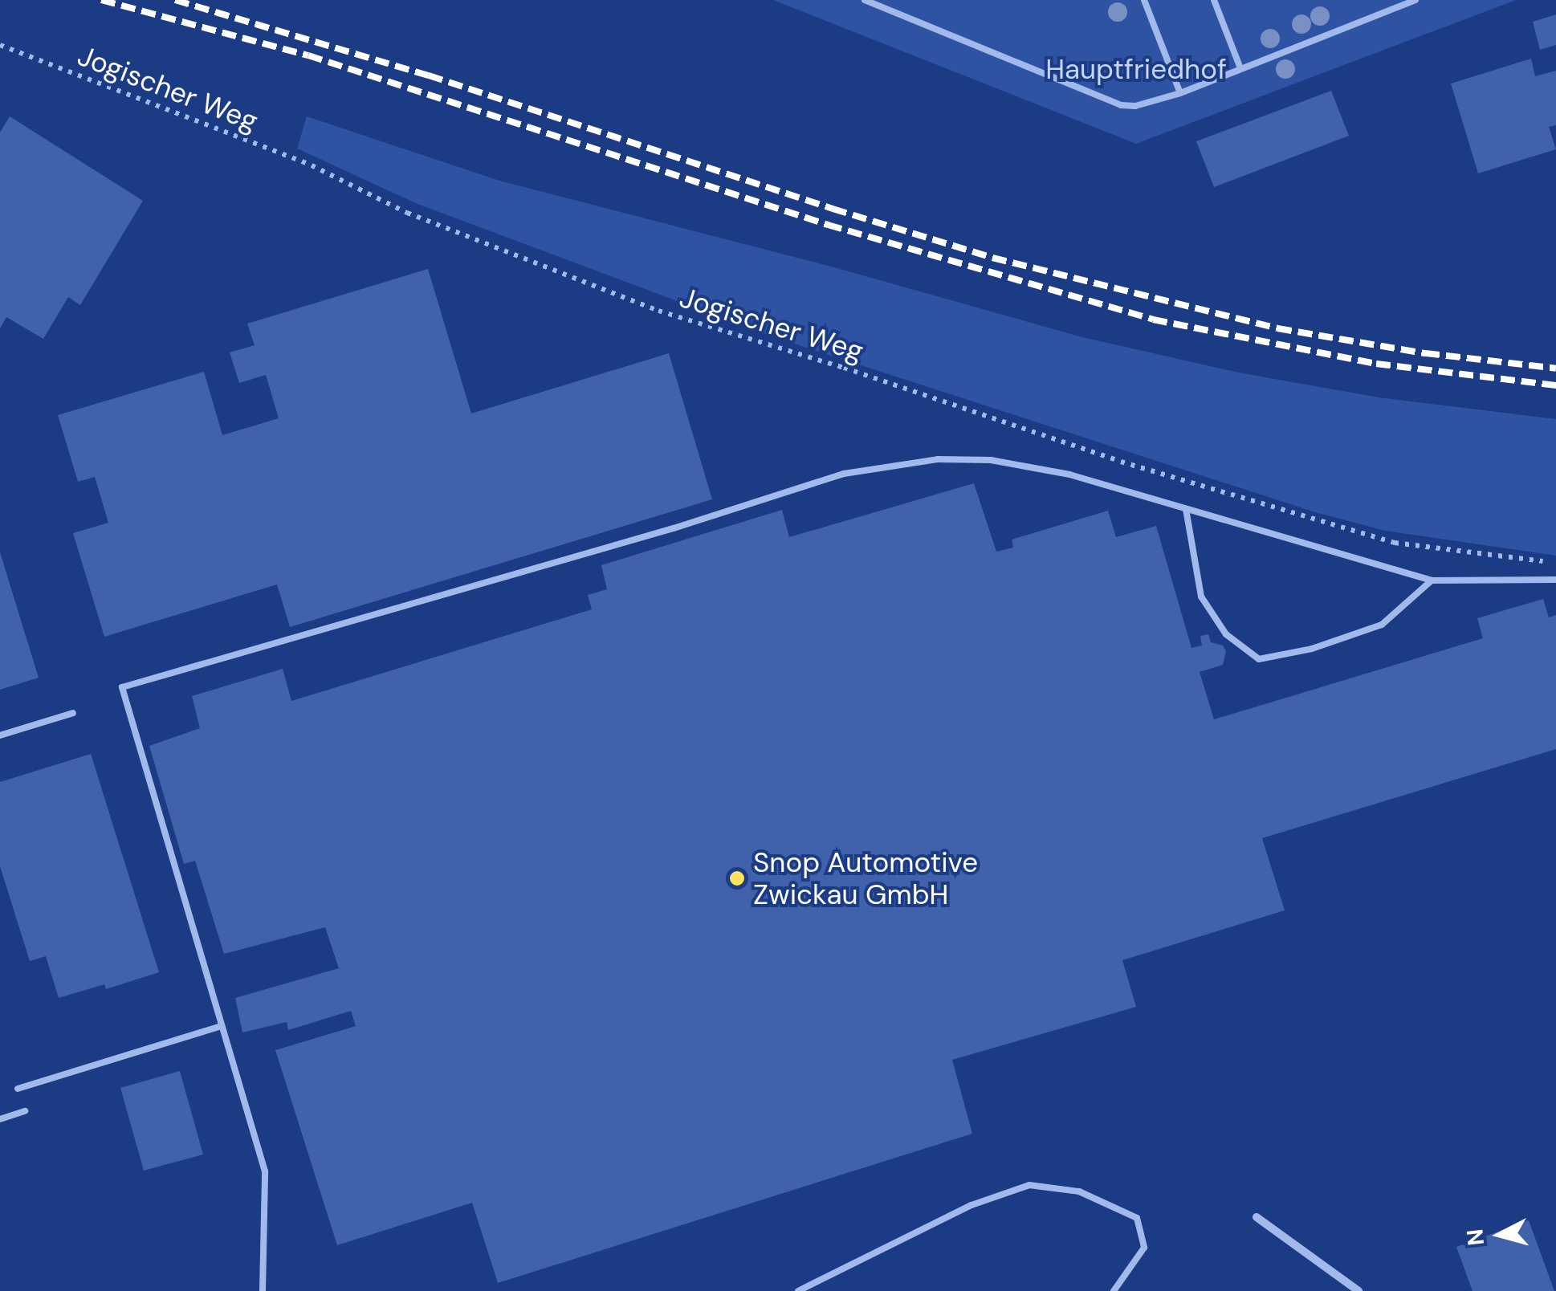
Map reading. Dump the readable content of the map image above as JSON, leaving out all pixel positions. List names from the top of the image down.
{
  "streets": {
    "path": ["Jogischer Weg"]
  },
  "parks": ["Hauptfriedhof"],
  "places": ["Snop Automotive Zwickau GmbH"],
  "north": "left"
}
